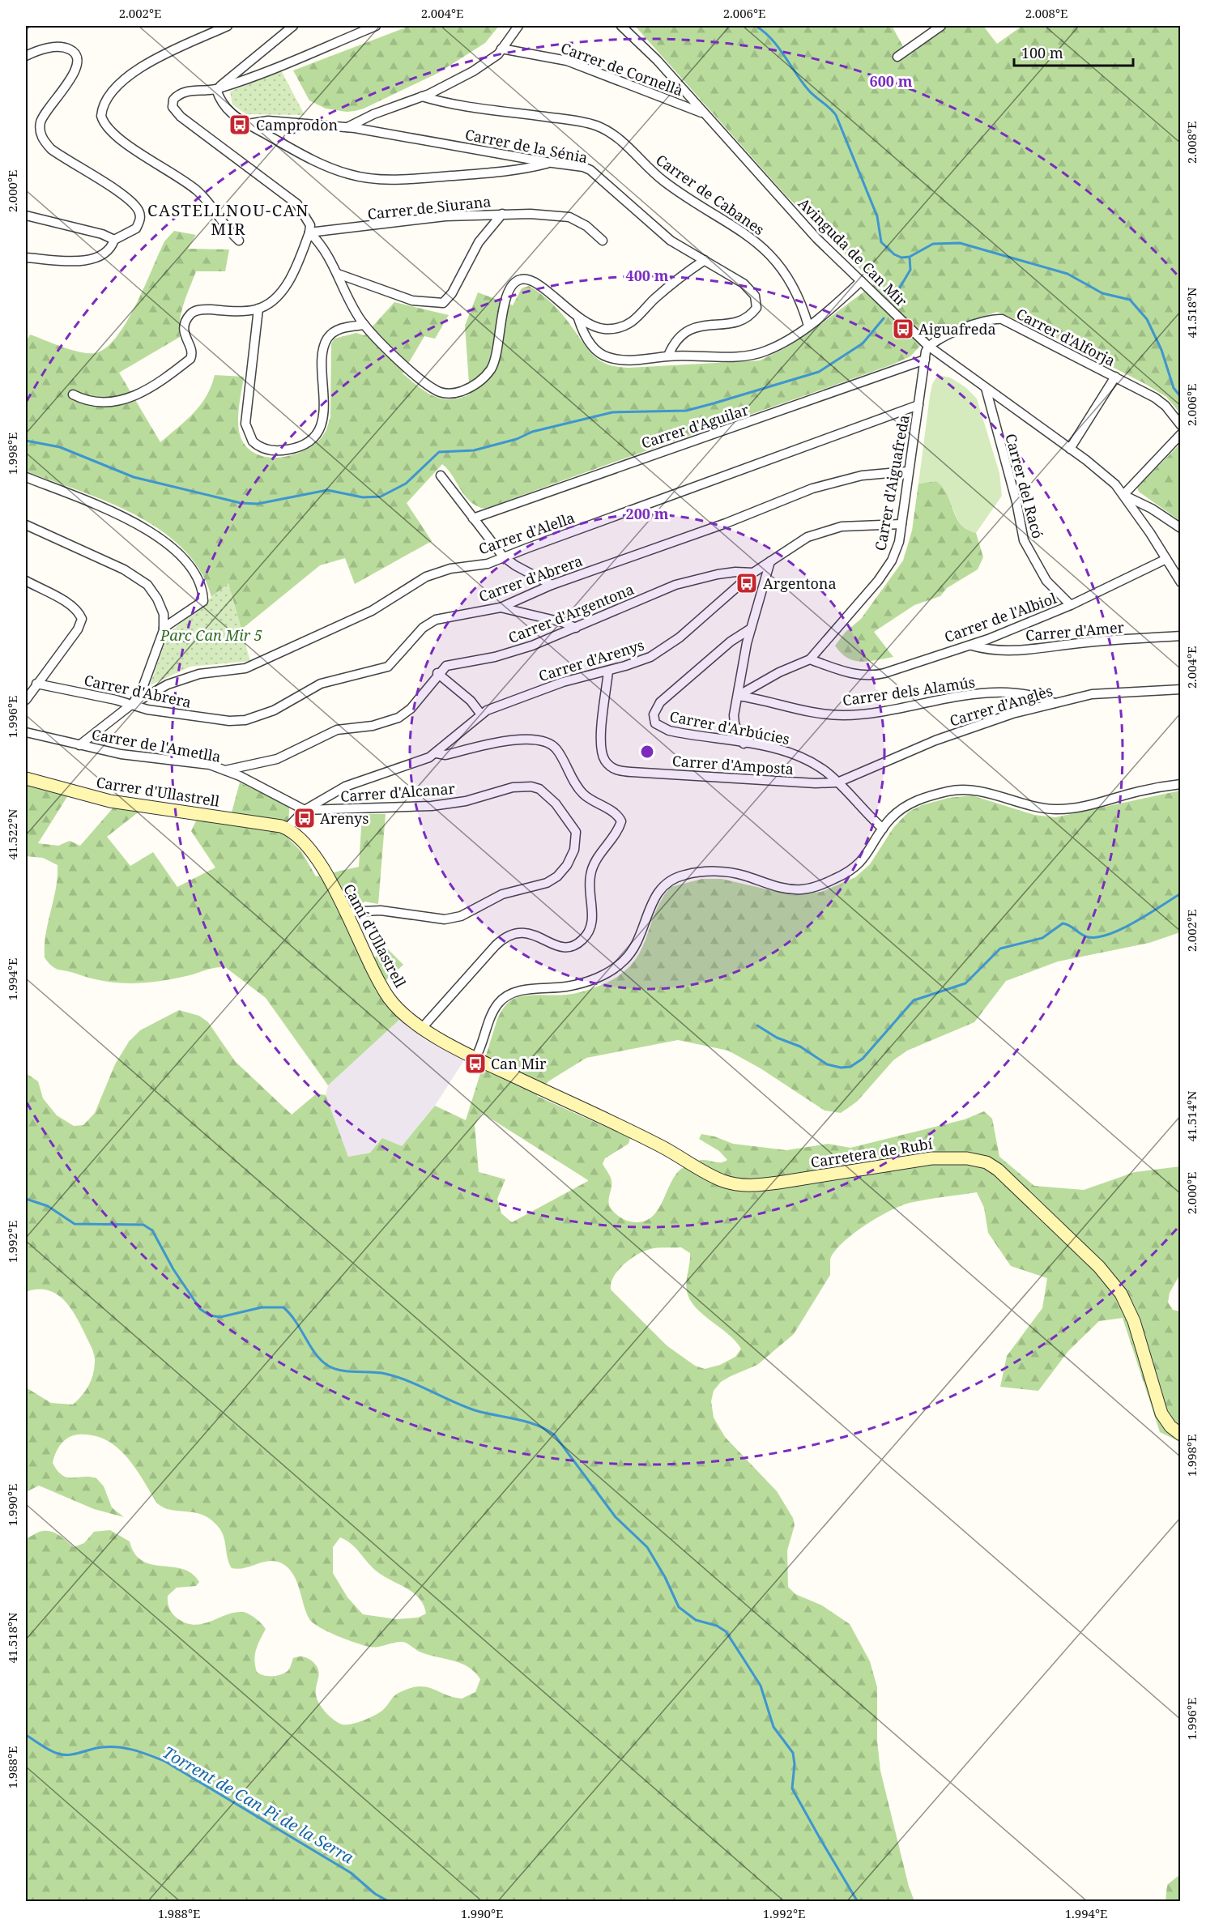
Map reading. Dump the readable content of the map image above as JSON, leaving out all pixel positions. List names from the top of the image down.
{
  "streets": {
    "street": [
      "Carrer de Cornellà",
      "Carrer de la Sénia",
      "Carrer de Cabanes",
      "Carrer de Siurana",
      "Avinguda de Can Mir",
      "Carrer d'Alforja",
      "Carrer d'Aguilar",
      "Carrer d'Aiguafreda",
      "Carrer del Racó",
      "Carrer d'Alella",
      "Carrer d'Abrera",
      "Carrer d'Argentona",
      "Carrer de l'Albiol",
      "Carrer d'Amer",
      "Carrer d'Arenys",
      "Carrer dels Alamús",
      "Carrer d'Anglès",
      "Carrer d'Arbúcies",
      "Carrer de l'Ametlla",
      "Carrer d'Amposta",
      "Carrer d'Ullastrell",
      "Carrer d'Alcanar",
      "Camí d'Ullastrell",
      "Carretera de Rubí"
    ]
  },
  "crossings": [
    ["Carrer de Cornellà", "Avinguda de Can Mir"],
    ["Avinguda de Can Mir", "Carrer d'Alforja"],
    ["Avinguda de Can Mir", "Carrer d'Aiguafreda"],
    ["Avinguda de Can Mir", "Carrer del Racó"],
    ["Avinguda de Can Mir", "Carrer de l'Albiol"],
    ["Carrer d'Alforja", "Carrer d'Aiguafreda"],
    ["Carrer d'Aguilar", "Carrer d'Aiguafreda"],
    ["Carrer d'Aiguafreda", "Carrer d'Alella"],
    ["Carrer d'Aiguafreda", "Carrer d'Abrera"],
    ["Carrer d'Aiguafreda", "Carrer de l'Albiol"],
    ["Carrer d'Aiguafreda", "Carrer d'Arenys"],
    ["Carrer d'Aiguafreda", "Carrer dels Alamús"],
    ["Carrer del Racó", "Carrer de l'Albiol"],
    ["Carrer d'Alella", "Carrer d'Abrera"],
    ["Carrer d'Alella", "Carrer de l'Ametlla"],
    ["Carrer d'Argentona", "Carrer d'Arenys"],
    ["Carrer d'Argentona", "Carrer de l'Ametlla"],
    ["Carrer de l'Albiol", "Carrer d'Amer"],
    ["Carrer d'Arenys", "Carrer de l'Ametlla"],
    ["Carrer d'Arenys", "Carrer d'Amposta"],
    ["Carrer d'Arenys", "Carrer d'Ullastrell"],
    ["Carrer d'Arenys", "Carrer d'Alcanar"],
    ["Carrer d'Arenys", "Camí d'Ullastrell"],
    ["Carrer dels Alamús", "Carrer d'Anglès"],
    ["Carrer d'Anglès", "Carrer d'Arbúcies"],
    ["Carrer d'Anglès", "Carrer d'Amposta"],
    ["Carrer d'Arbúcies", "Carrer d'Amposta"],
    ["Carrer de l'Ametlla", "Carrer d'Alcanar"],
    ["Carrer d'Ullastrell", "Camí d'Ullastrell"],
    ["Carrer d'Alcanar", "Camí d'Ullastrell"],
    ["Camí d'Ullastrell", "Carretera de Rubí"]
  ],
  "districts": ["CASTELLNOU-CAN MIR"],
  "water": ["Torrent de Can Pi de la Serra"],
  "parks": ["Parc Can Mir 5"],
  "places": {
    "bus stop": [
      "Camprodon",
      "Aiguafreda",
      "Argentona",
      "Arenys",
      "Can Mir"
    ]
  },
  "scale_bar": "100 m",
  "coordinates": [
    "2.002°E",
    "2.004°E",
    "2.006°E",
    "2.008°E",
    "2.000°E",
    "41.518°N",
    "1.998°E",
    "1.996°E",
    "41.522°N",
    "1.994°E",
    "41.514°N",
    "1.992°E",
    "1.990°E",
    "1.988°E"
  ],
  "rings": ["600 m", "400 m", "200 m"]
}
